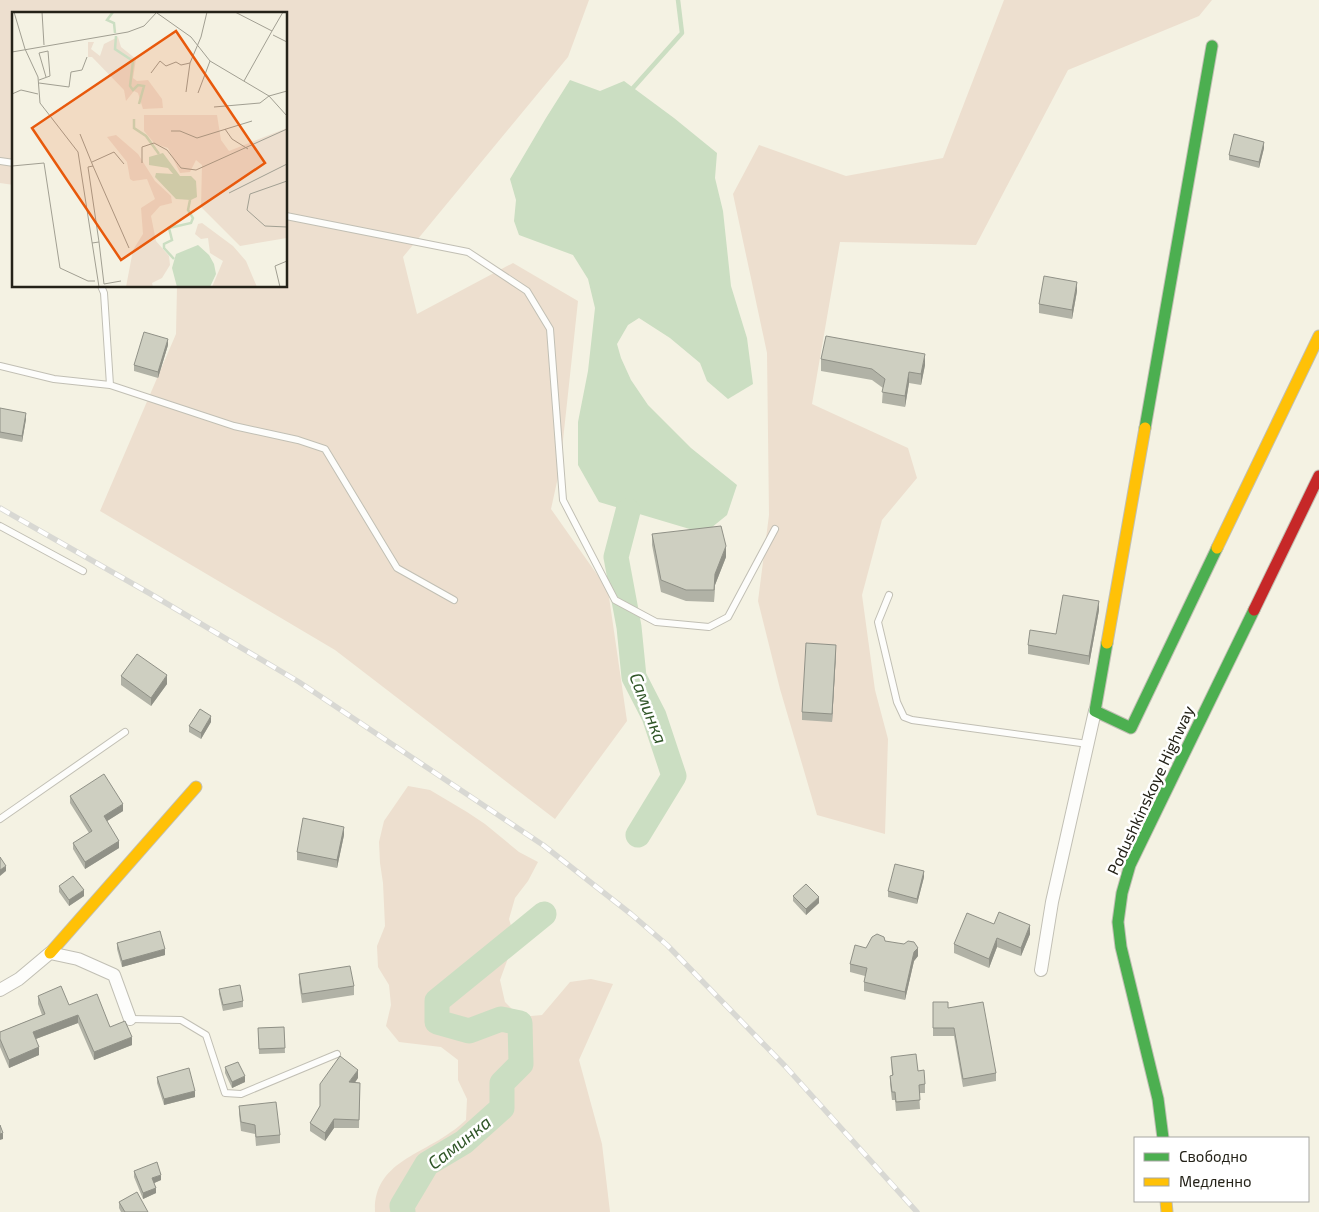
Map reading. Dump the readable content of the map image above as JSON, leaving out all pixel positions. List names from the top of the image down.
{
  "streets": {
    "street": ["Podushkinskoye Highway"]
  },
  "water": ["Саминка"],
  "legend": ["Свободно", "Медленно"]
}
